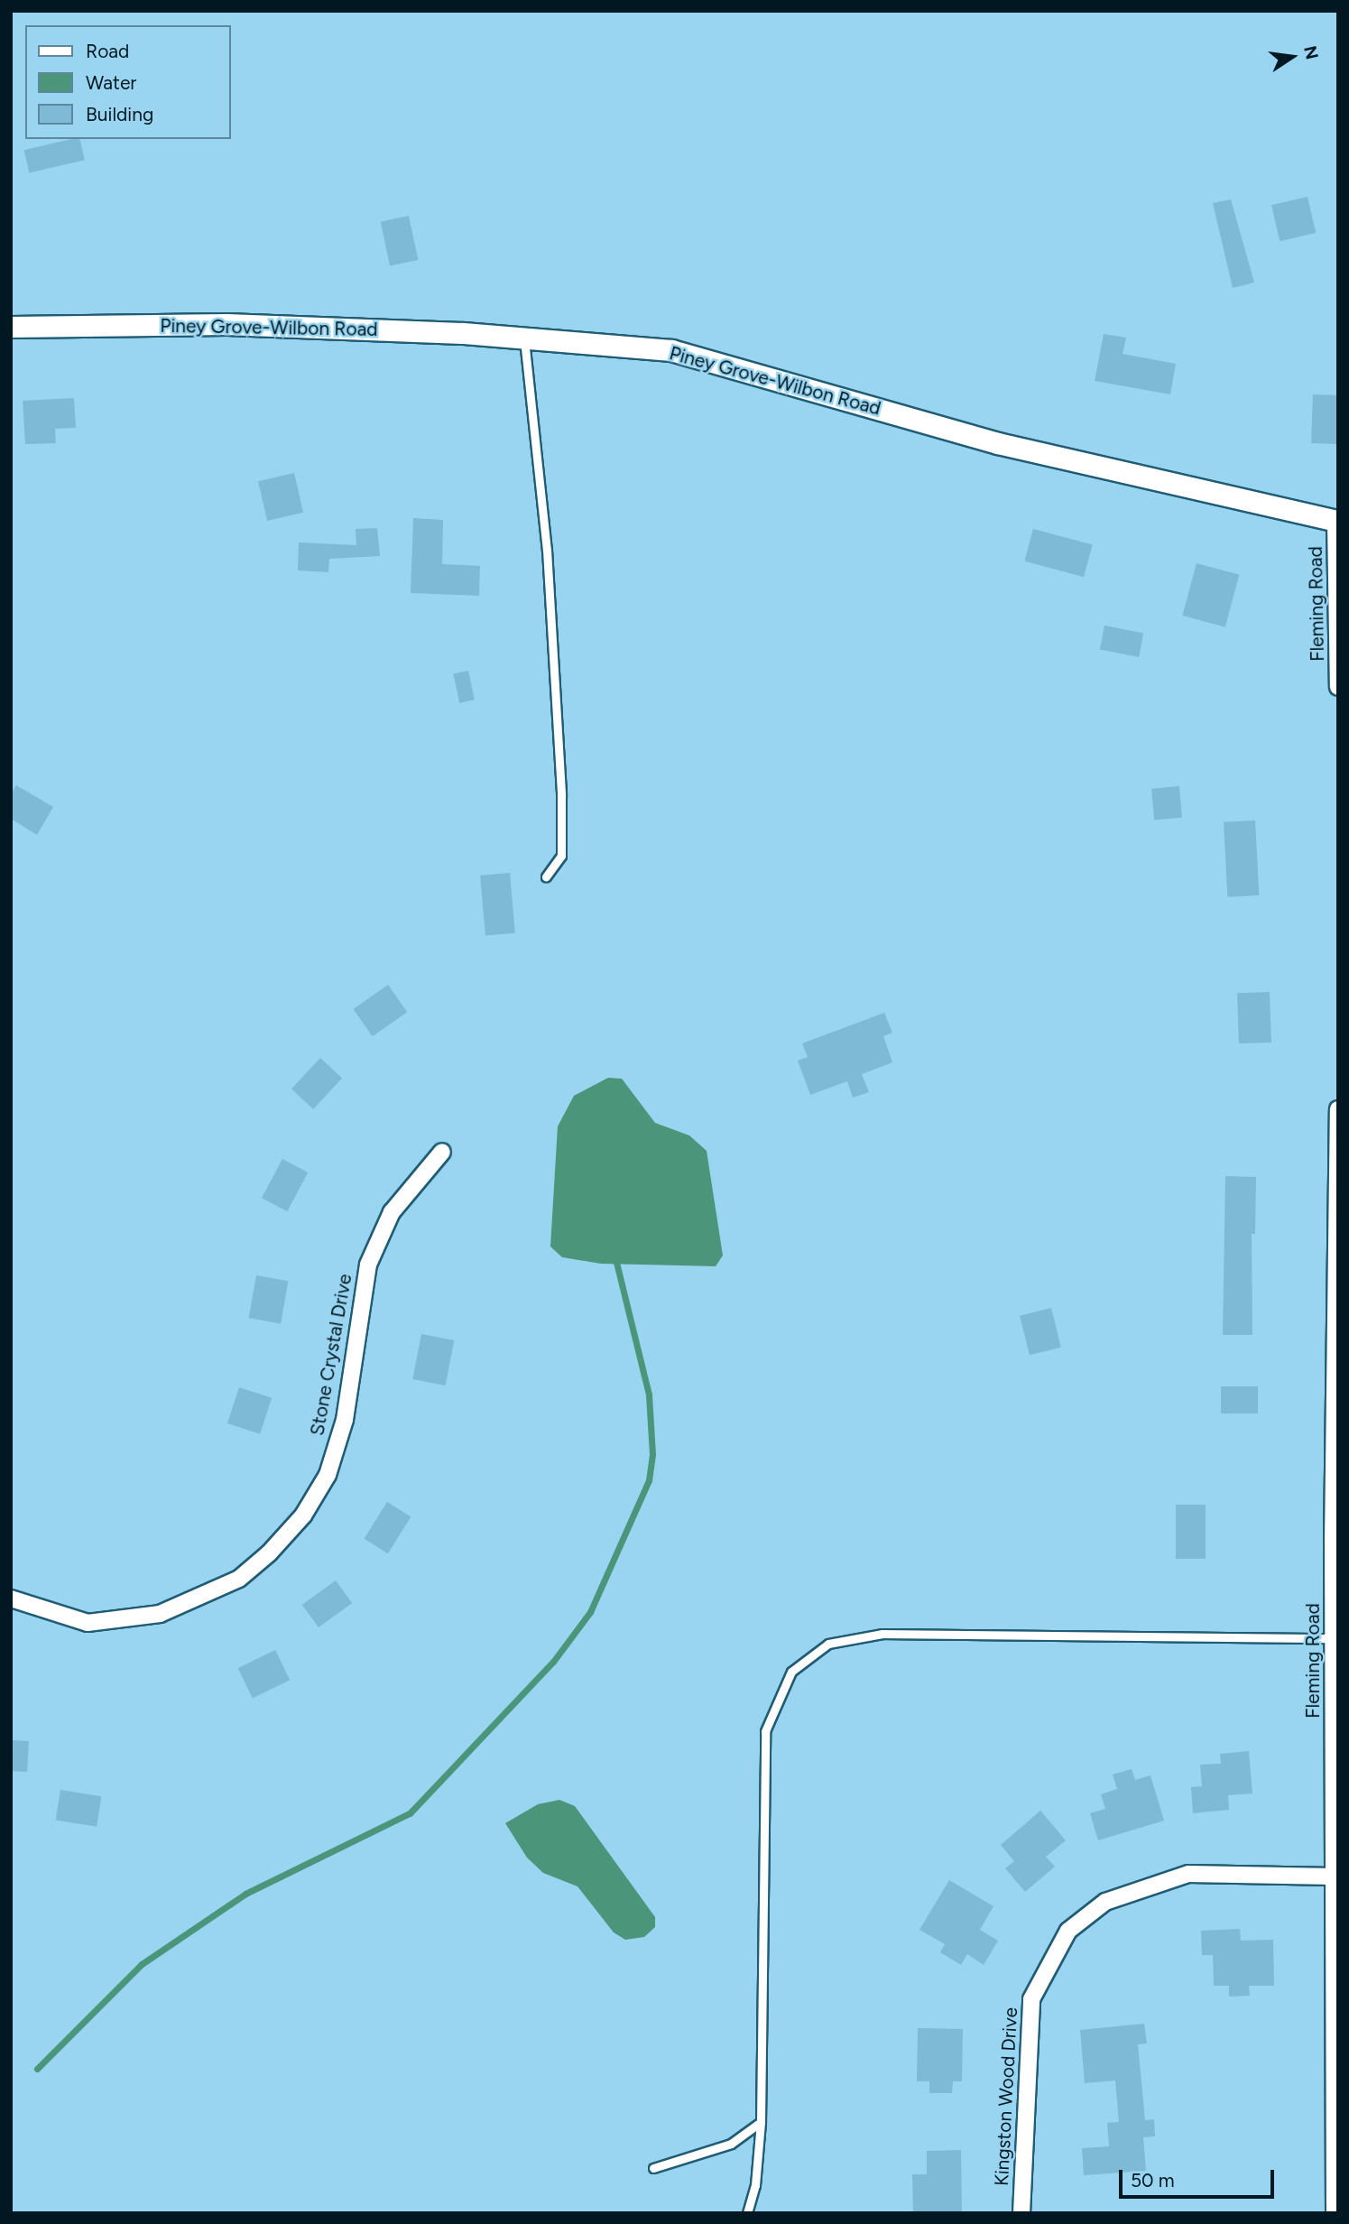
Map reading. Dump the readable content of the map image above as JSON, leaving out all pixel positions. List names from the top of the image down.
{
  "streets": {
    "street": [
      "Piney Grove-Wilbon Road",
      "Fleming Road",
      "Stone Crystal Drive",
      "Kingston Wood Drive"
    ]
  },
  "crossings": [
    ["Piney Grove-Wilbon Road", "Fleming Road"],
    ["Fleming Road", "Kingston Wood Drive"]
  ],
  "legend": ["Road", "Water", "Building"],
  "scale_bar": "50 m",
  "north": "right"
}
